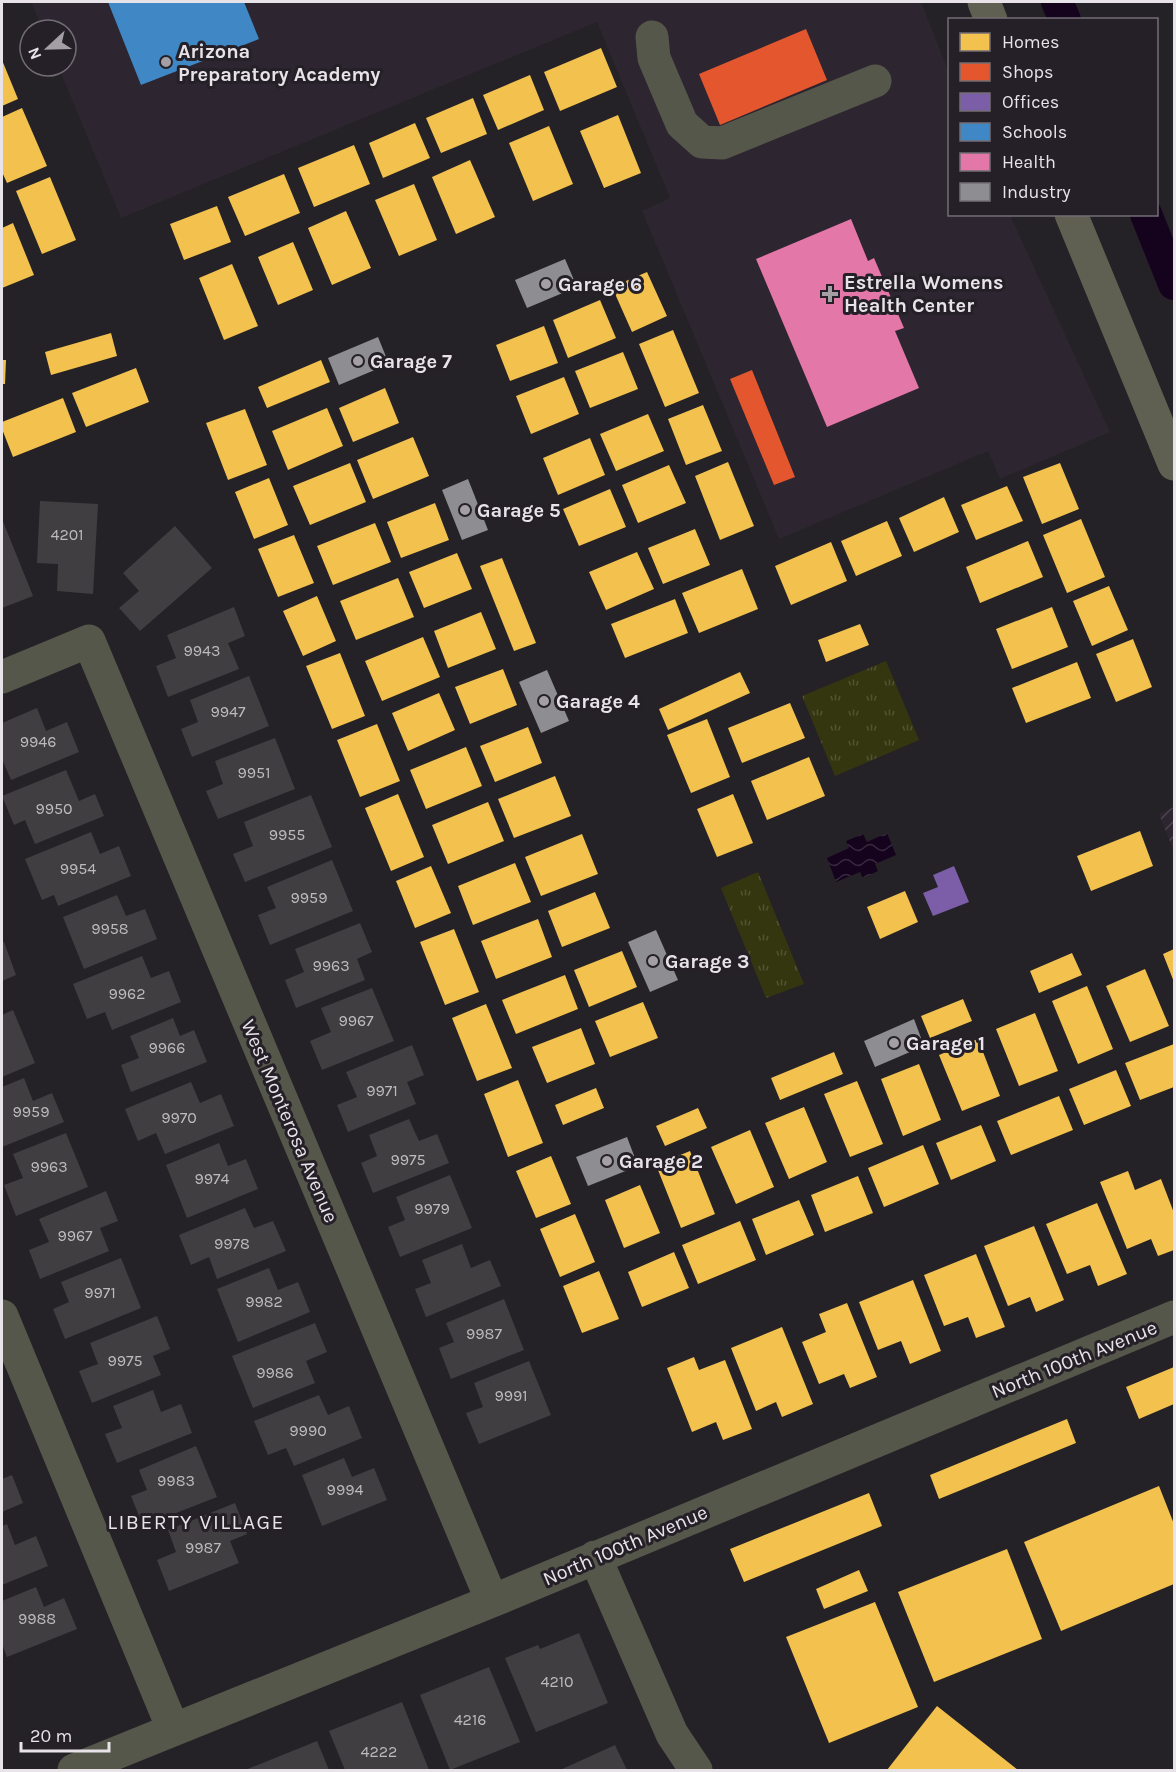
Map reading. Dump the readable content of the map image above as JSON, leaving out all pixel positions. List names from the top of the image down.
{
  "streets": {
    "street": ["West Monterosa Avenue", "North 100th Avenue"]
  },
  "crossings": [
    ["West Monterosa Avenue", "North 100th Avenue"]
  ],
  "districts": ["LIBERTY VILLAGE"],
  "places": {
    "other": [
      "Arizona Preparatory Academy",
      "Garage 6",
      "Garage 7",
      "Garage 5",
      "Garage 4",
      "Garage 3",
      "Garage 1",
      "Garage 2"
    ],
    "health": ["Estrella Womens Health Center"]
  },
  "house_numbers": [
    "4201",
    "9943",
    "9947",
    "9946",
    "9951",
    "9950",
    "9955",
    "9954",
    "9959",
    "9958",
    "9963",
    "9962",
    "9967",
    "9966",
    "9971",
    "9959",
    "9970",
    "9975",
    "9963",
    "9974",
    "9979",
    "9967",
    "9978",
    "9971",
    "9982",
    "9987",
    "9975",
    "9986",
    "9991",
    "9990",
    "9983",
    "9994",
    "9987",
    "9988",
    "4210",
    "4216",
    "4222"
  ],
  "legend": [
    "Homes",
    "Shops",
    "Offices",
    "Schools",
    "Health",
    "Industry"
  ],
  "scale_bar": "20 m",
  "north": "left"
}
